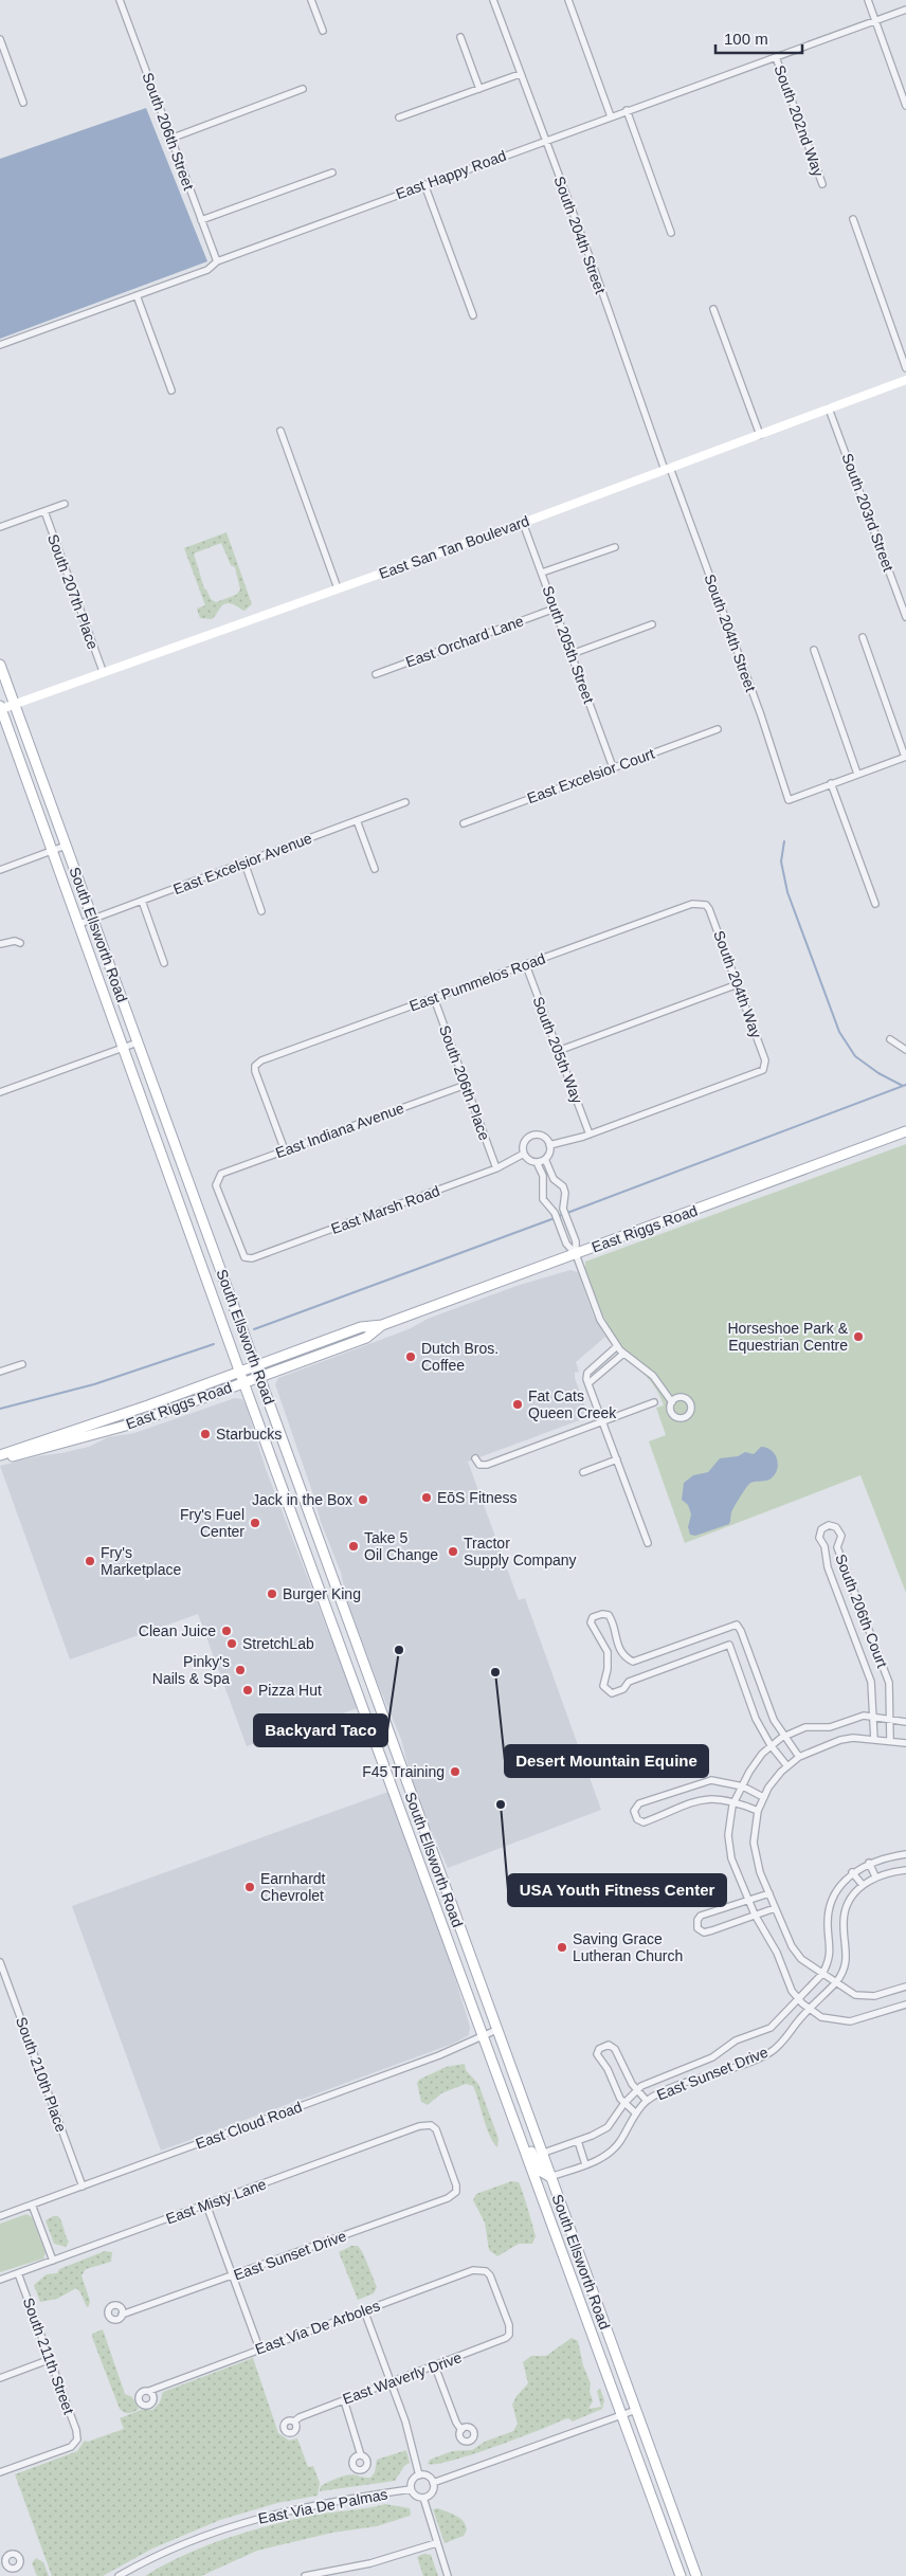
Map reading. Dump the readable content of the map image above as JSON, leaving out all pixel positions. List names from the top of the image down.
{
  "streets": {
    "main road": ["South Ellsworth Road", "East Riggs Road"],
    "street": [
      "South 202nd Way",
      "South 206th Street",
      "East Happy Road",
      "South 204th Street",
      "South 203rd Street",
      "East San Tan Boulevard",
      "South 207th Place",
      "East Orchard Lane",
      "South 205th Street",
      "East Excelsior Court",
      "East Excelsior Avenue",
      "East Pummelos Road",
      "South 204th Way",
      "South 205th Way",
      "South 206th Place",
      "East Indiana Avenue",
      "East Marsh Road",
      "South 206th Court",
      "East Sunset Drive",
      "South 210th Place",
      "East Cloud Road",
      "East Misty Lane",
      "East Via De Arboles",
      "South 211th Street",
      "East Waverly Drive",
      "East Via De Palmas"
    ]
  },
  "crossings": [
    ["South 202nd Way", "East Happy Road"],
    ["South 206th Street", "East Happy Road"],
    ["East Happy Road", "South 204th Street"],
    ["South 204th Street", "East San Tan Boulevard"],
    ["South 203rd Street", "East San Tan Boulevard"],
    ["East San Tan Boulevard", "South 207th Place"],
    ["East San Tan Boulevard", "South 205th Street"],
    ["East San Tan Boulevard", "South Ellsworth Road"],
    ["East Orchard Lane", "South 205th Street"],
    ["South 205th Street", "East Excelsior Court"],
    ["East Excelsior Avenue", "South Ellsworth Road"],
    ["South Ellsworth Road", "East Riggs Road"],
    ["South Ellsworth Road", "East Sunset Drive"],
    ["South Ellsworth Road", "East Cloud Road"],
    ["East Pummelos Road", "South 204th Way"],
    ["East Pummelos Road", "South 205th Way"],
    ["East Pummelos Road", "South 206th Place"],
    ["East Pummelos Road", "East Indiana Avenue"],
    ["South 204th Way", "South 205th Way"],
    ["South 206th Place", "East Indiana Avenue"],
    ["South 206th Place", "East Marsh Road"],
    ["East Indiana Avenue", "East Marsh Road"],
    ["East Sunset Drive", "East Misty Lane"],
    ["South 210th Place", "East Cloud Road"],
    ["East Misty Lane", "South 211th Street"],
    ["East Via De Arboles", "East Waverly Drive"]
  ],
  "places": [
    "Horseshoe Park & Equestrian Centre",
    "Dutch Bros. Coffee",
    "Fat Cats Queen Creek",
    "Starbucks",
    "EōS Fitness",
    "Jack in the Box",
    "Fry's Fuel Center",
    "Take 5 Oil Change",
    "Tractor Supply Company",
    "Fry's Marketplace",
    "Burger King",
    "Clean Juice",
    "StretchLab",
    "Backyard Taco",
    "Pinky's Nails & Spa",
    "Desert Mountain Equine",
    "Pizza Hut",
    "F45 Training",
    "USA Youth Fitness Center",
    "Earnhardt Chevrolet",
    "Saving Grace Lutheran Church"
  ],
  "scale_bar": "100 m"
}
